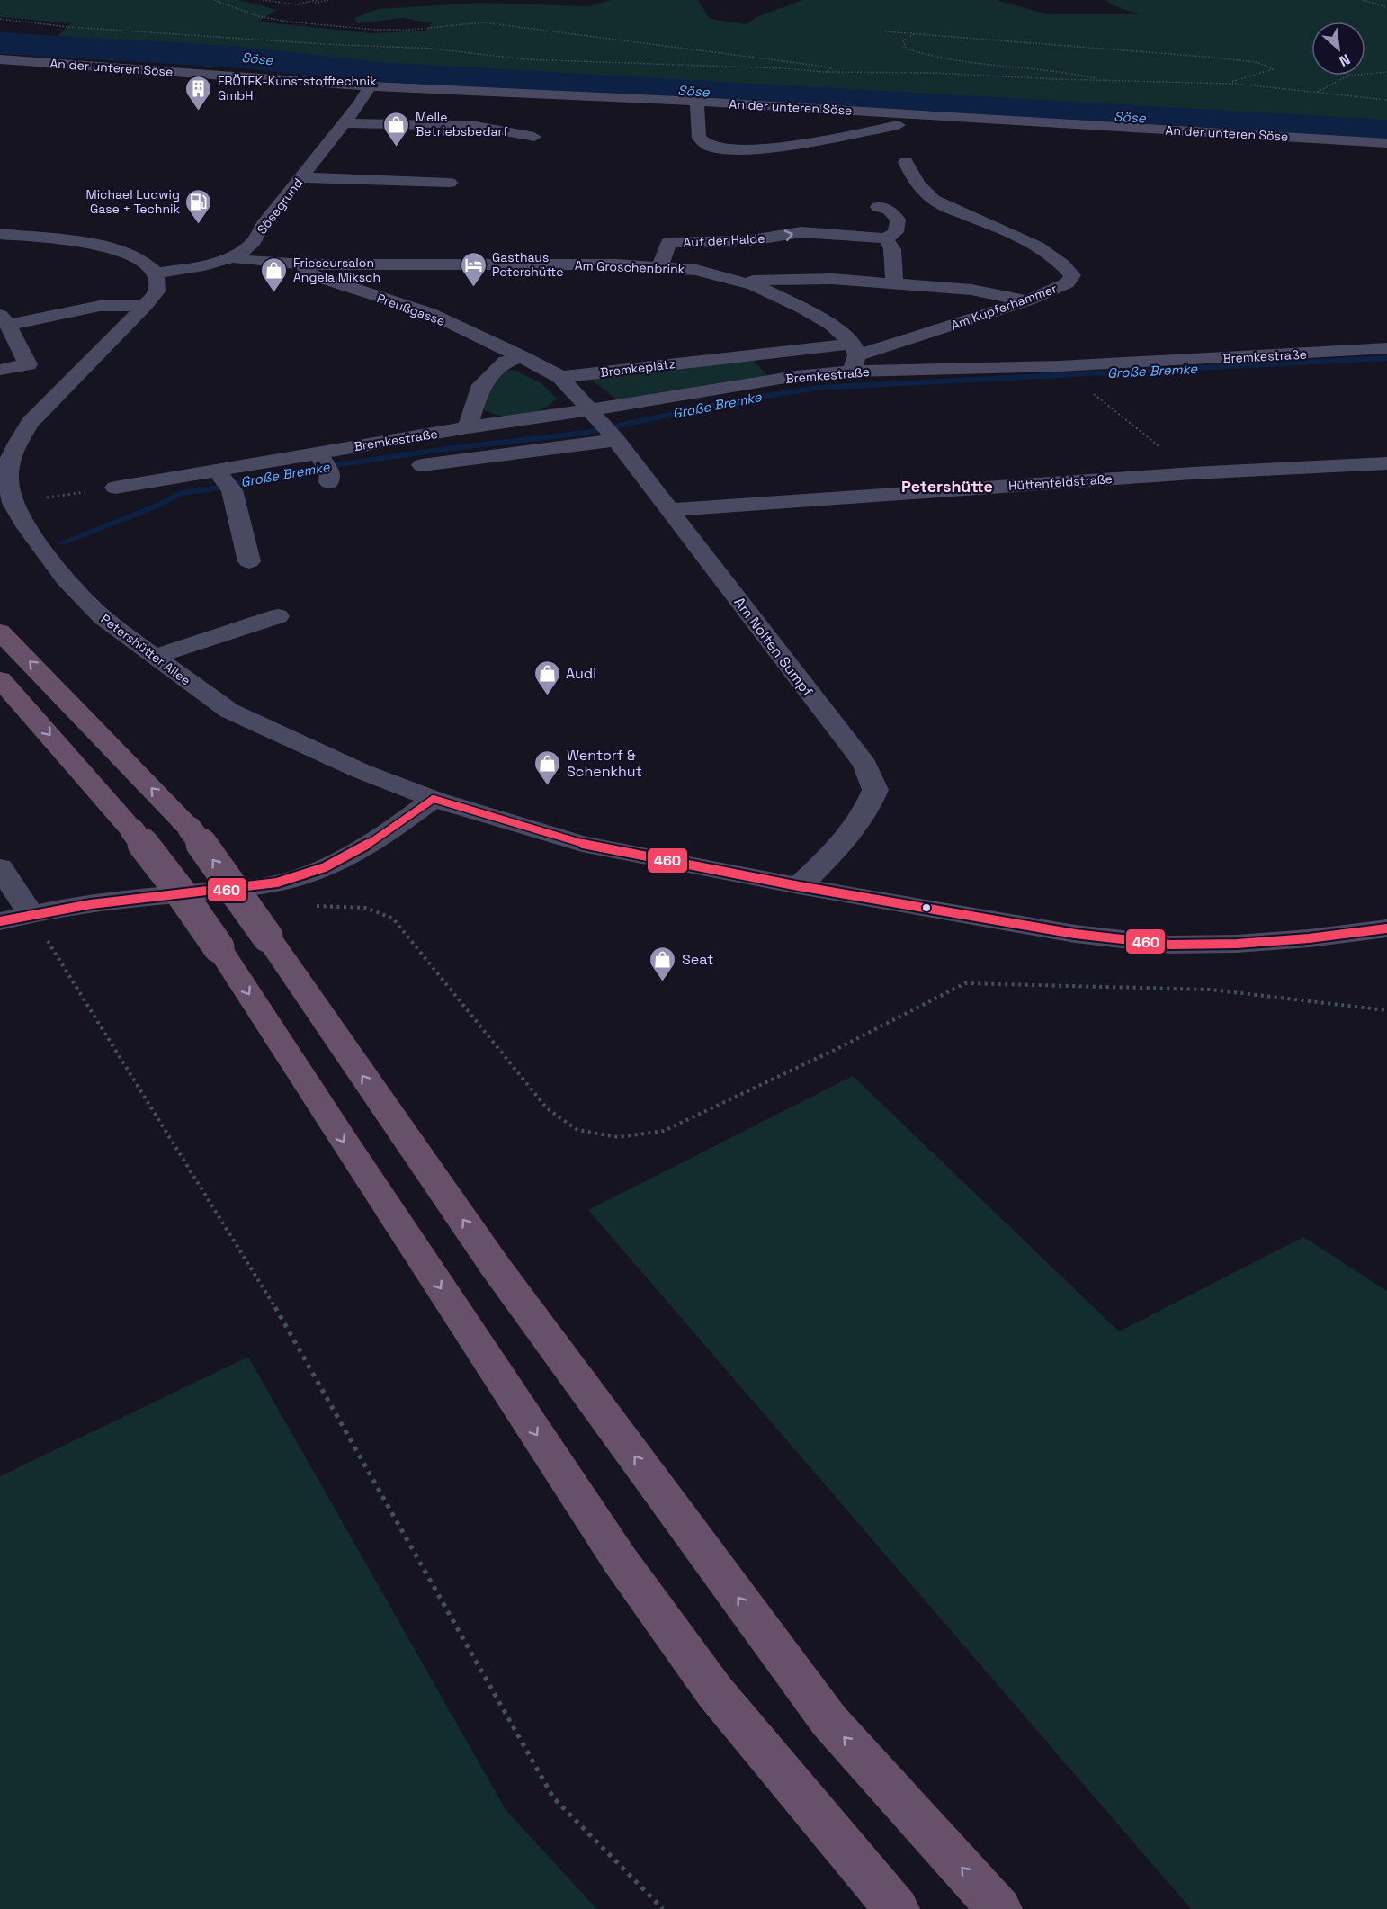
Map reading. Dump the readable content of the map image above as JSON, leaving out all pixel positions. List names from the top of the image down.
{
  "streets": {
    "street": [
      "An der unteren Söse",
      "Sösegrund",
      "Auf der Halde",
      "Am Groschenbrink",
      "Am Kupferhammer",
      "Preußgasse",
      "Bremkestraße",
      "Bremkeplatz",
      "Hüttenfeldstraße",
      "Am Nolten Sumpf",
      "Petershütter Allee"
    ]
  },
  "crossings": [
    ["An der unteren Söse", "Sösegrund"],
    ["Sösegrund", "Am Groschenbrink"],
    ["Sösegrund", "Petershütter Allee"],
    ["Auf der Halde", "Am Groschenbrink"],
    ["Am Groschenbrink", "Am Kupferhammer"],
    ["Am Groschenbrink", "Preußgasse"],
    ["Am Groschenbrink", "Bremkestraße"],
    ["Am Groschenbrink", "Bremkeplatz"],
    ["Am Kupferhammer", "Bremkestraße"],
    ["Am Kupferhammer", "Bremkeplatz"],
    ["Bremkestraße", "Bremkeplatz"],
    ["Bremkestraße", "Am Nolten Sumpf"],
    ["Hüttenfeldstraße", "Am Nolten Sumpf"],
    ["Am Nolten Sumpf", "Petershütter Allee"]
  ],
  "districts": ["Petershütte"],
  "water": ["Söse", "Große Bremke"],
  "places": {
    "building": ["FRÖTEK-Kunststofftechnik GmbH"],
    "shop": [
      "Melle Betriebsbedarf",
      "Frieseursalon Angela Miksch",
      "Audi",
      "Wentorf & Schenkhut",
      "Seat"
    ],
    "fuel station": ["Michael Ludwig Gase + Technik"],
    "hotel": ["Gasthaus Petershütte"]
  },
  "lines": ["transit line 460"],
  "north": "bottom right"
}
